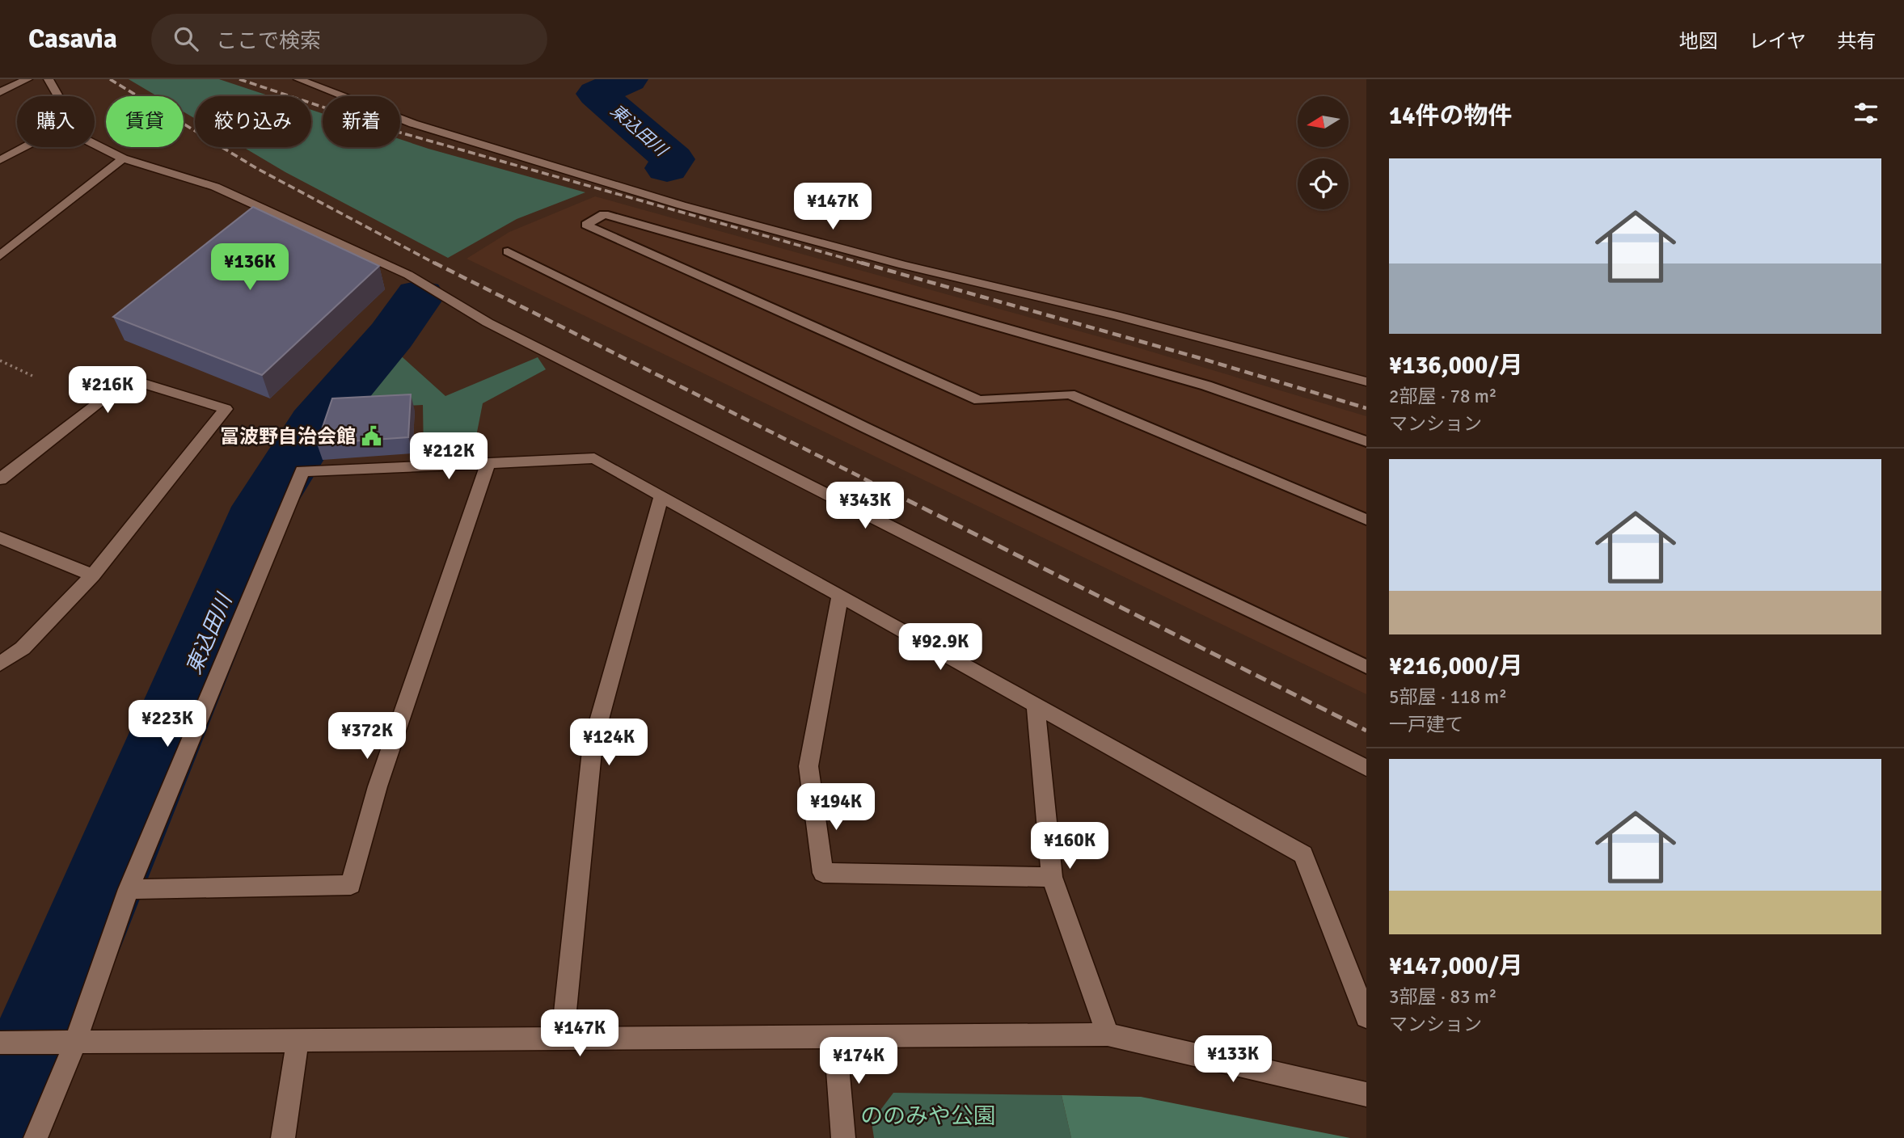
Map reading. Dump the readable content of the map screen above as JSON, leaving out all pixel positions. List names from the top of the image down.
{
  "water": ["東込田川"],
  "parks": ["ののみや公園"],
  "places": {
    "public building": ["冨波野自治会館"]
  },
  "north": "left",
  "page": {
    "header": "Casavia",
    "search": "ここで検索",
    "nav": ["地図", "レイヤ", "共有"],
    "heading": "14件の物件",
    "chip": [
      "購入",
      "賃貸",
      "絞り込み",
      "新着"
    ],
    "list": [
      {
        "name": "¥136,000/月",
        "note": "2部屋 · 78 m² · マンション"
      },
      {
        "name": "¥216,000/月",
        "note": "5部屋 · 118 m² · 一戸建て"
      },
      {
        "name": "¥147,000/月",
        "note": "3部屋 · 83 m² · マンション"
      }
    ],
    "price": [
      "¥147K",
      "¥136K",
      "¥216K",
      "¥212K",
      "¥343K",
      "¥92.9K",
      "¥223K",
      "¥372K",
      "¥124K",
      "¥194K",
      "¥160K",
      "¥147K",
      "¥133K",
      "¥174K"
    ]
  }
}
